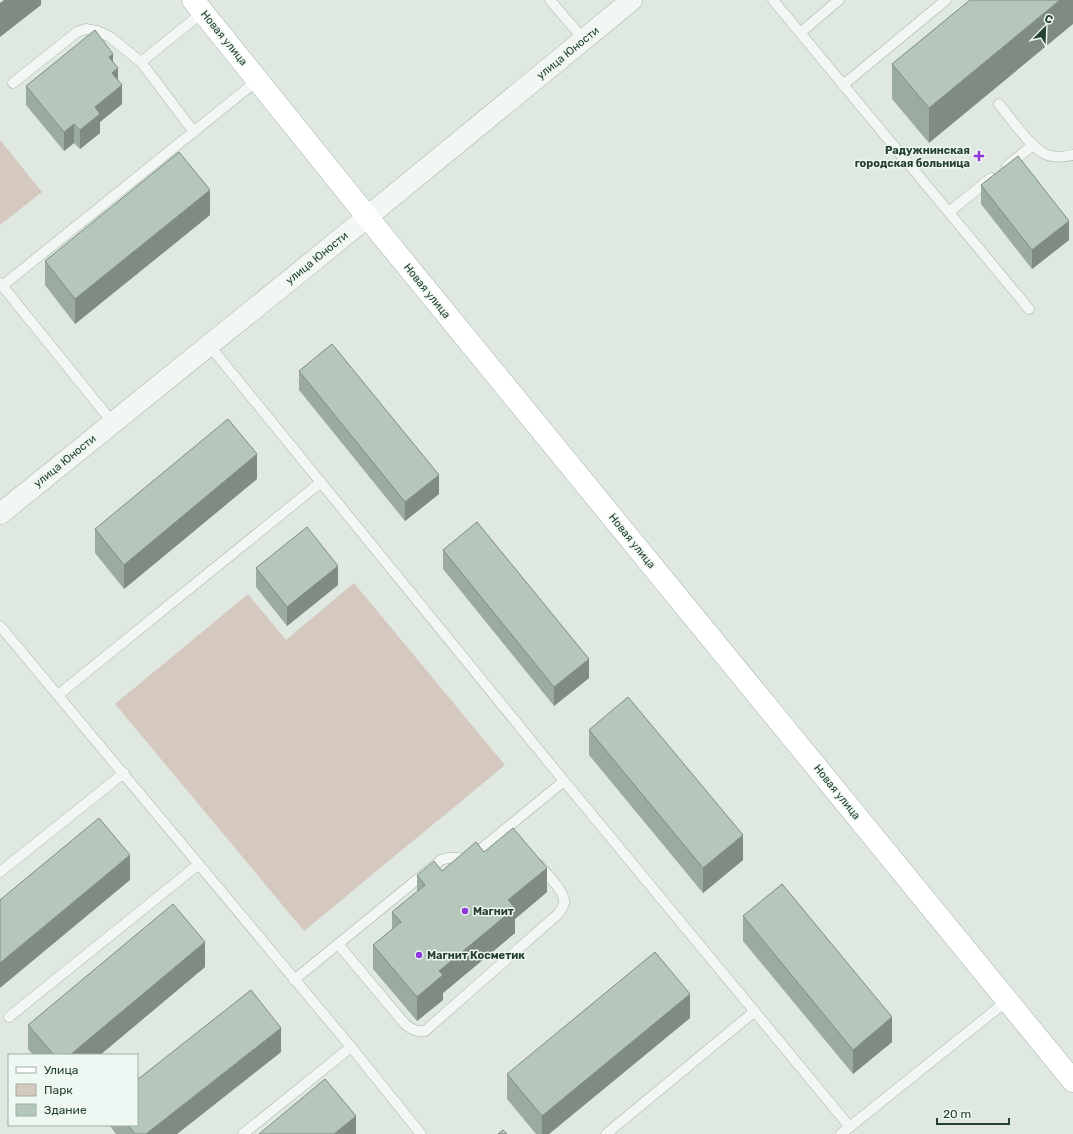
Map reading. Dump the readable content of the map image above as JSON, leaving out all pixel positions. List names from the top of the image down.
{
  "streets": {
    "street": ["Новая улица", "улица Юности"]
  },
  "crossings": [
    ["Новая улица", "улица Юности"]
  ],
  "places": {
    "health": ["Радужнинская городская больница"],
    "other": ["Магнит", "Магнит Косметик"]
  },
  "legend": ["Улица", "Парк", "Здание"],
  "scale_bar": "20 m",
  "north": "top right"
}
